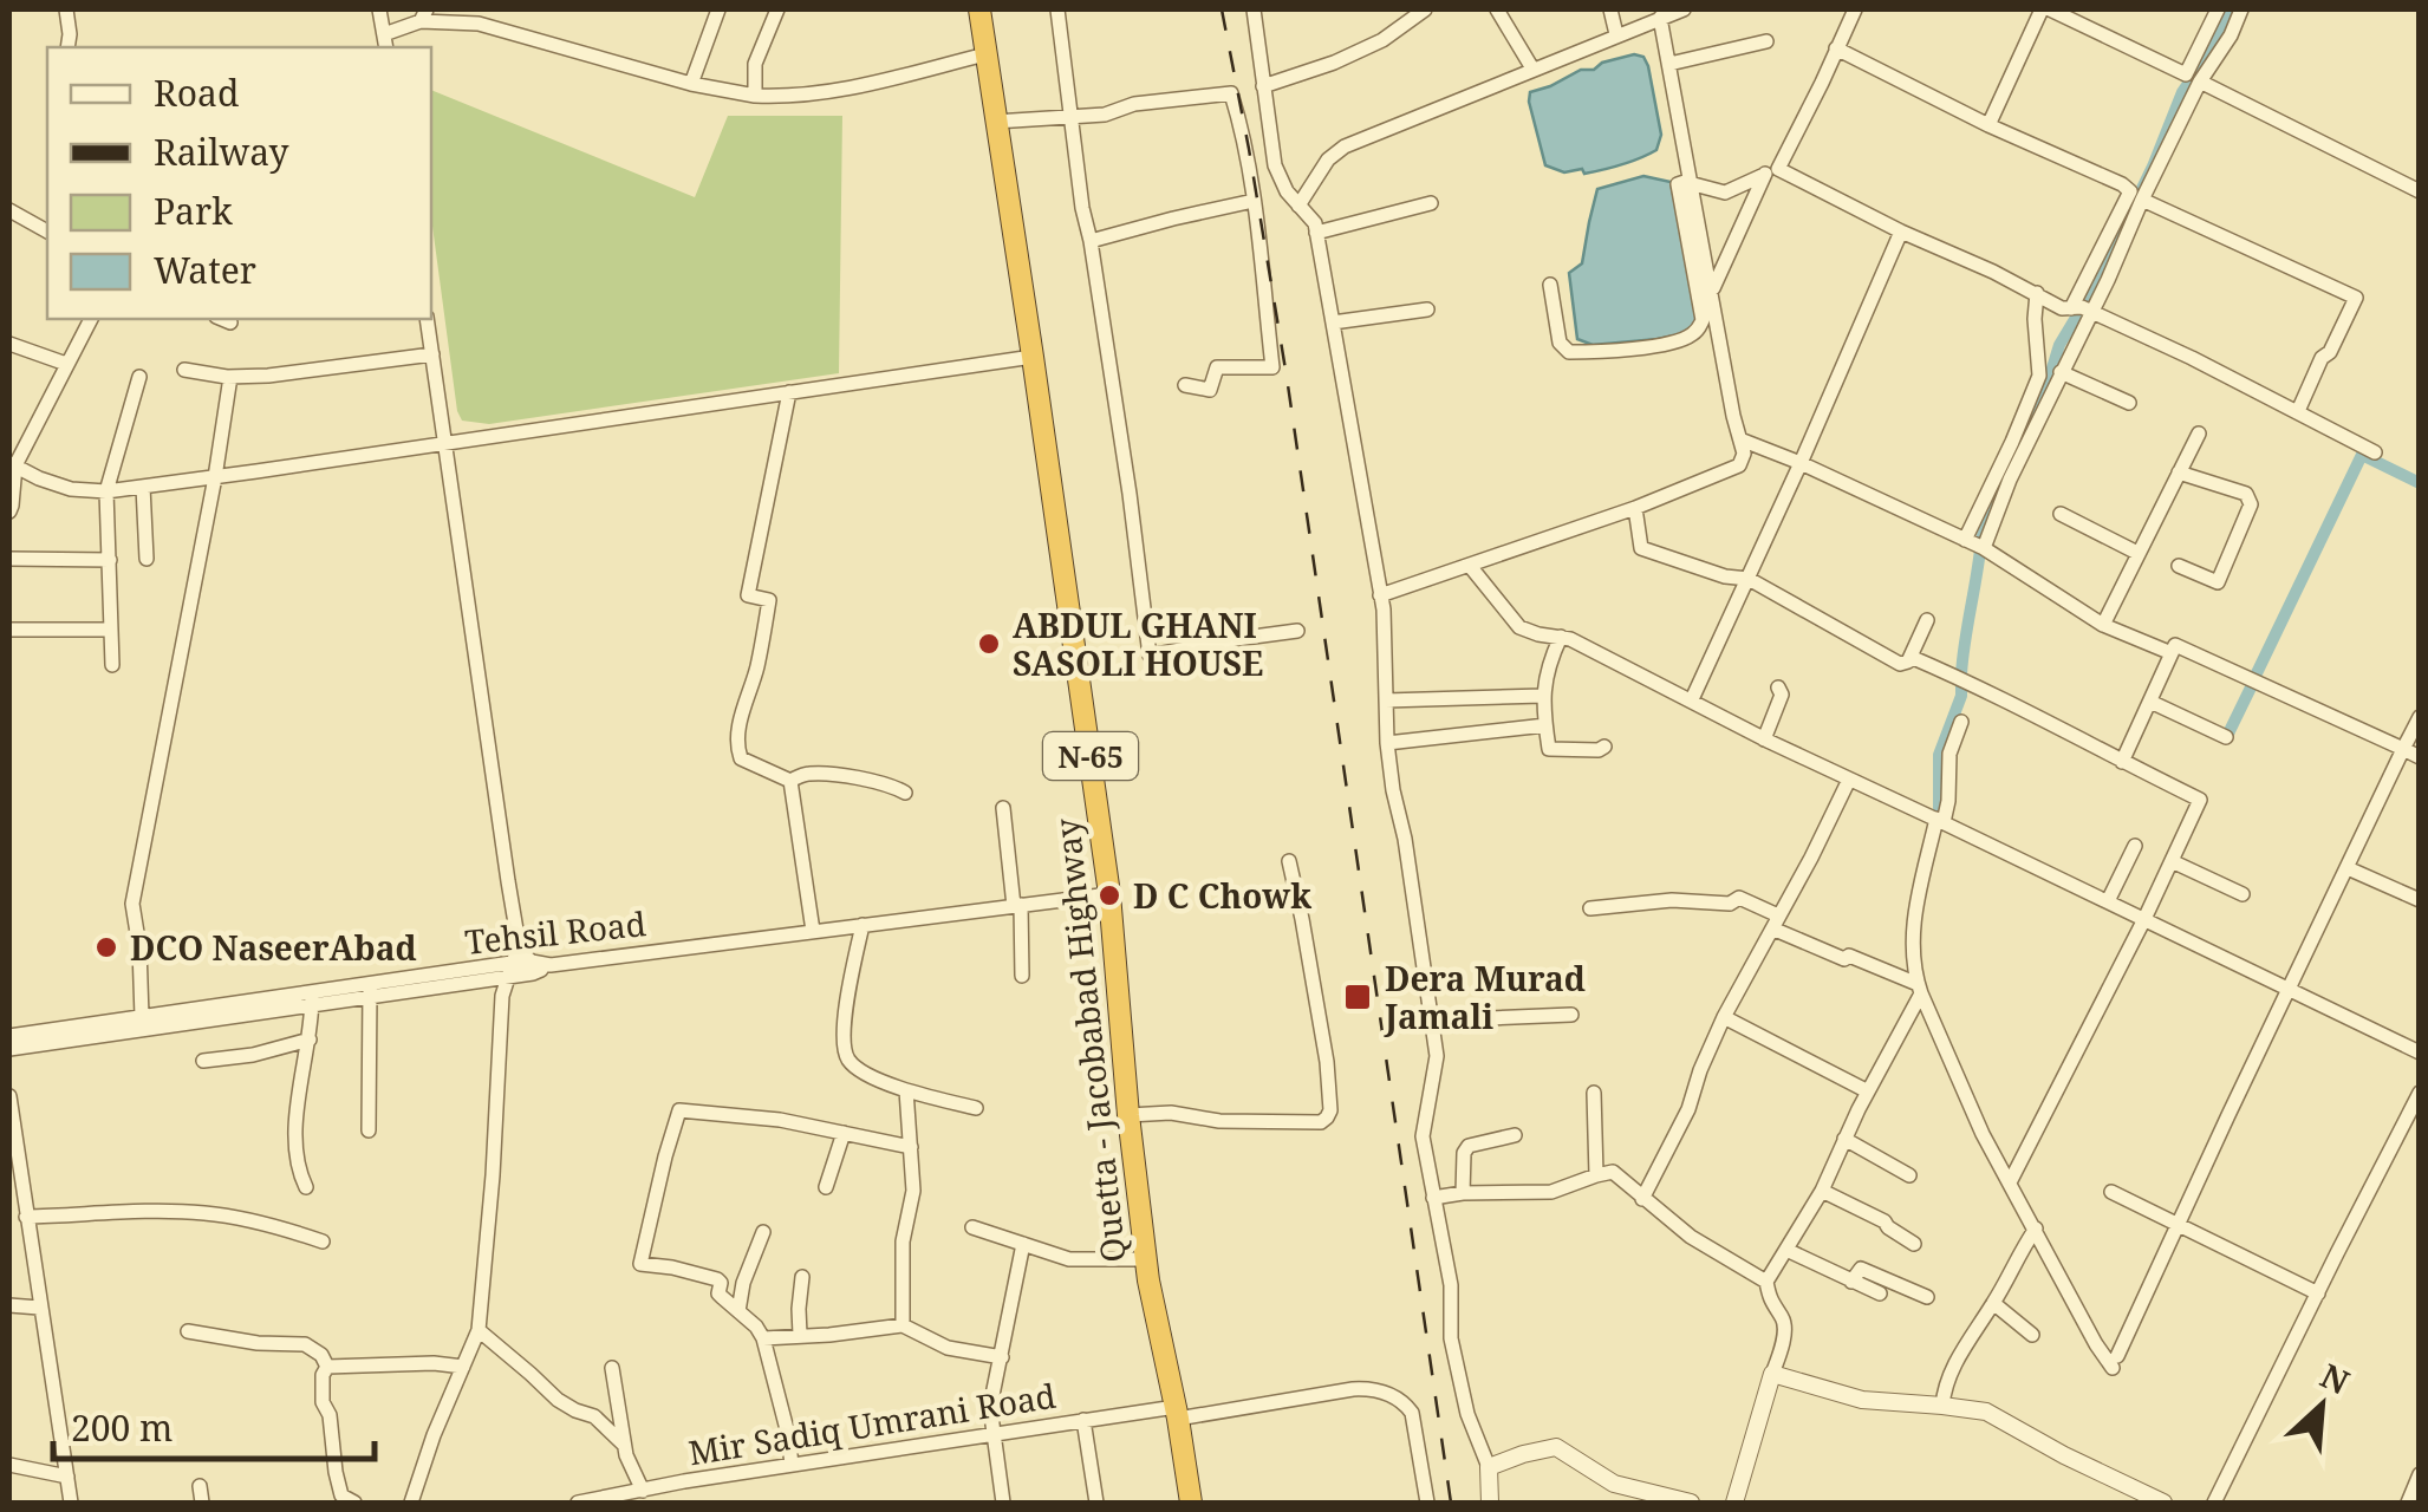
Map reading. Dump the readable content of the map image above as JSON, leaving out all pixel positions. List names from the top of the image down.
{
  "streets": {
    "highway": ["N-65", "Quetta - Jacobabad Highway"],
    "street": ["Tehsil Road", "Mir Sadiq Umrani Road"]
  },
  "crossings": [
    ["Tehsil Road", "Quetta - Jacobabad Highway"],
    ["Quetta - Jacobabad Highway", "Mir Sadiq Umrani Road"]
  ],
  "places": {
    "other": ["ABDUL GHANI SASOLI HOUSE", "D C Chowk", "DCO NaseerAbad"],
    "transit": ["Dera Murad Jamali"]
  },
  "legend": [
    "Road",
    "Railway",
    "Park",
    "Water"
  ],
  "scale_bar": "200 m",
  "north": "top right"
}
